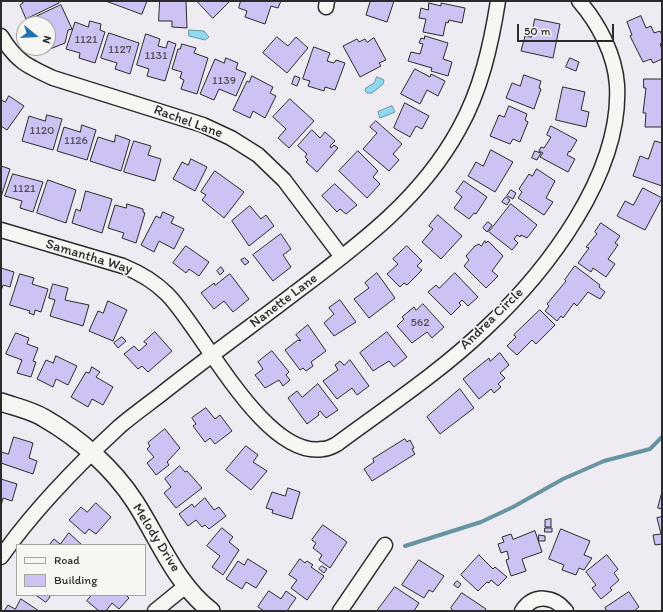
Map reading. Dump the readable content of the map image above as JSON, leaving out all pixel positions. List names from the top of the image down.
{
  "streets": {
    "street": [
      "Rachel Lane",
      "Samantha Way",
      "Nanette Lane",
      "Andrea Circle",
      "Melody Drive"
    ]
  },
  "crossings": [
    ["Rachel Lane", "Nanette Lane"],
    ["Samantha Way", "Nanette Lane"],
    ["Samantha Way", "Andrea Circle"],
    ["Nanette Lane", "Andrea Circle"],
    ["Nanette Lane", "Melody Drive"]
  ],
  "house_numbers": [
    "1121",
    "1127",
    "1131",
    "1139",
    "1120",
    "1126",
    "1121",
    "562"
  ],
  "legend": ["Road", "Building"],
  "scale_bar": "50 m",
  "north": "right"
}
